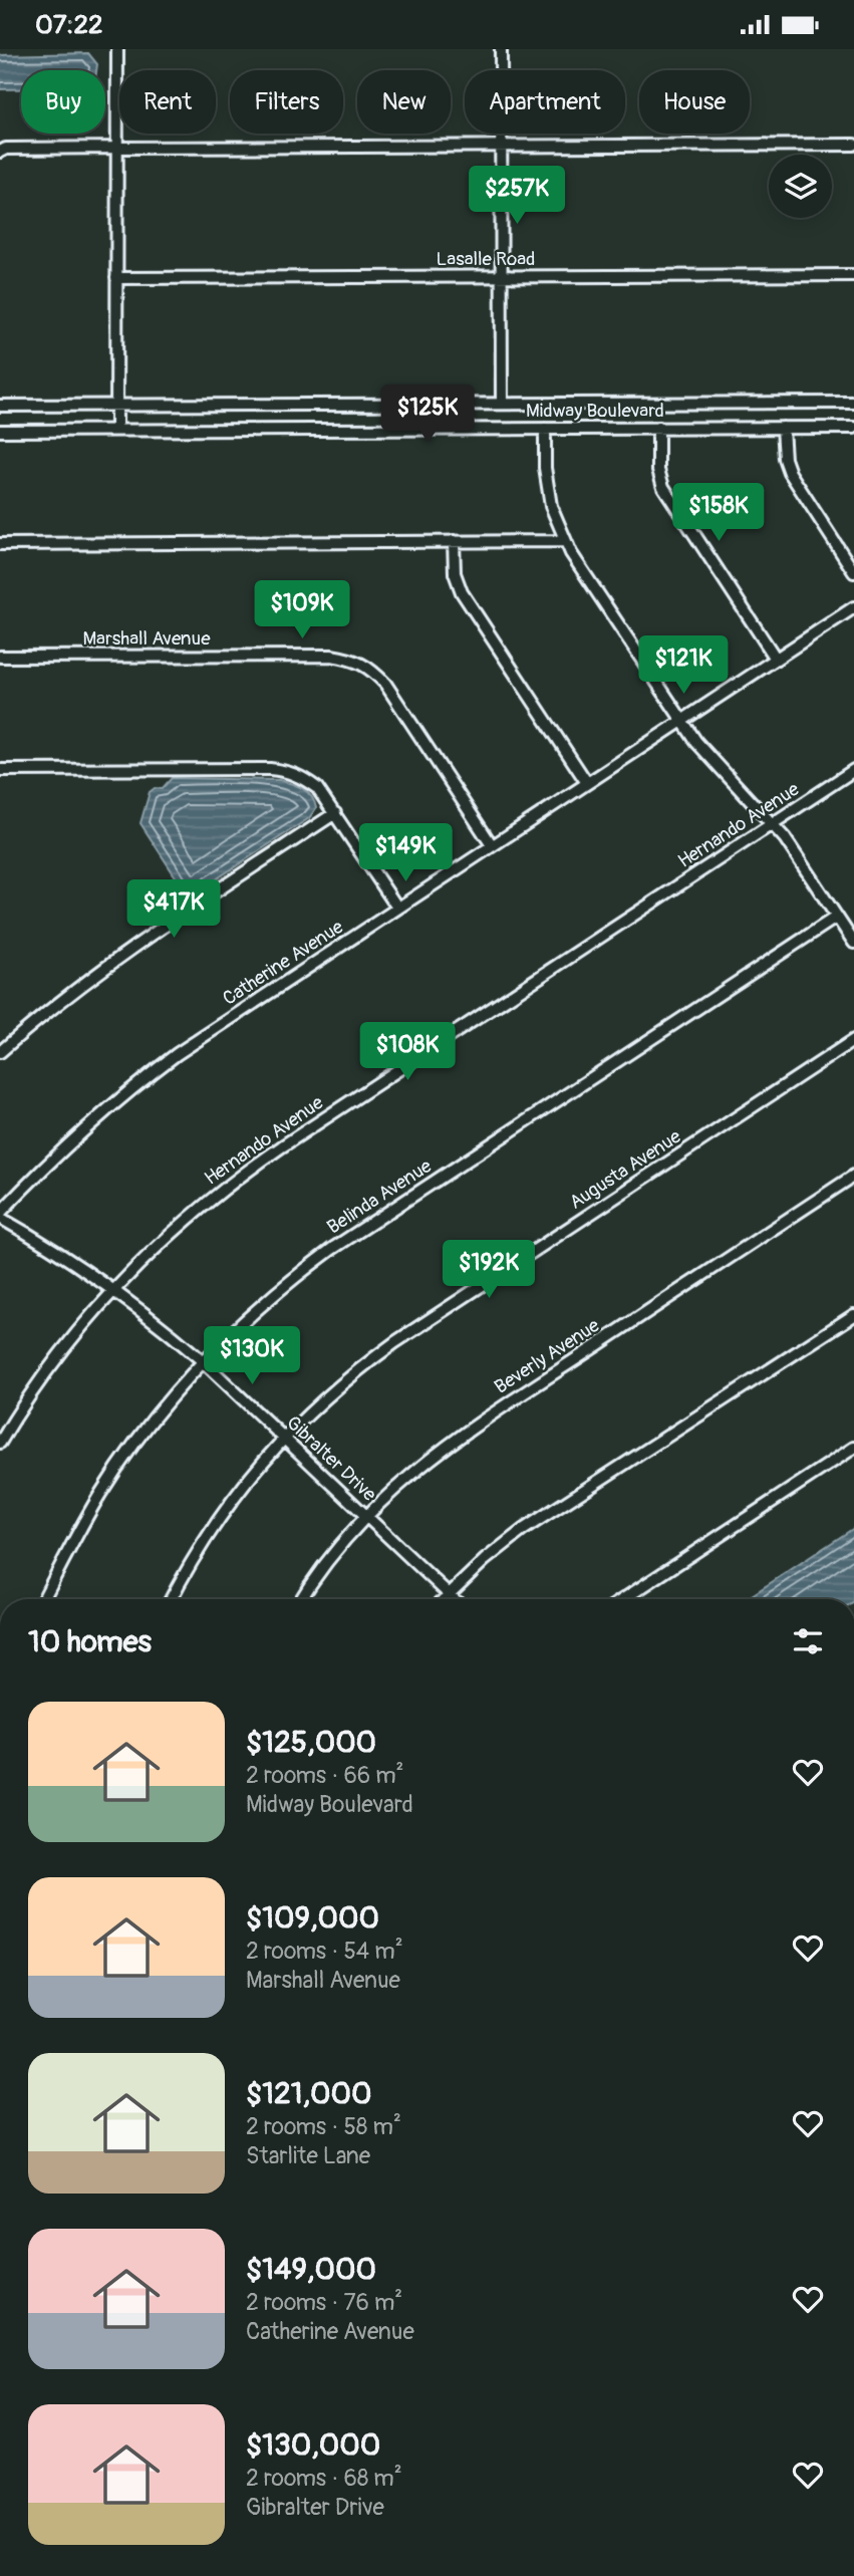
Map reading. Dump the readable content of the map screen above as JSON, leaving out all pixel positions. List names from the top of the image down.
{
  "streets": {
    "street": [
      "Lasalle Road",
      "Midway Boulevard",
      "Marshall Avenue",
      "Hernando Avenue",
      "Catherine Avenue",
      "Augusta Avenue",
      "Belinda Avenue",
      "Beverly Avenue",
      "Gibralter Drive"
    ]
  },
  "crossings": [
    ["Marshall Avenue", "Catherine Avenue"],
    ["Hernando Avenue", "Gibralter Drive"],
    ["Catherine Avenue", "Gibralter Drive"],
    ["Augusta Avenue", "Gibralter Drive"],
    ["Belinda Avenue", "Gibralter Drive"],
    ["Beverly Avenue", "Gibralter Drive"]
  ],
  "page": {
    "status": "07:22",
    "chip": [
      "Buy",
      "Rent",
      "Filters",
      "New",
      "Apartment",
      "House"
    ],
    "price": [
      "$257K",
      "$125K",
      "$158K",
      "$109K",
      "$121K",
      "$149K",
      "$417K",
      "$108K",
      "$192K",
      "$130K"
    ],
    "heading": "10 homes",
    "list": [
      {
        "name": "$125,000",
        "note": "2 rooms · 66 m² · Midway Boulevard"
      },
      {
        "name": "$109,000",
        "note": "2 rooms · 54 m² · Marshall Avenue"
      },
      {
        "name": "$121,000",
        "note": "2 rooms · 58 m² · Starlite Lane"
      },
      {
        "name": "$149,000",
        "note": "2 rooms · 76 m² · Catherine Avenue"
      },
      {
        "name": "$130,000",
        "note": "2 rooms · 68 m² · Gibralter Drive"
      }
    ]
  }
}
